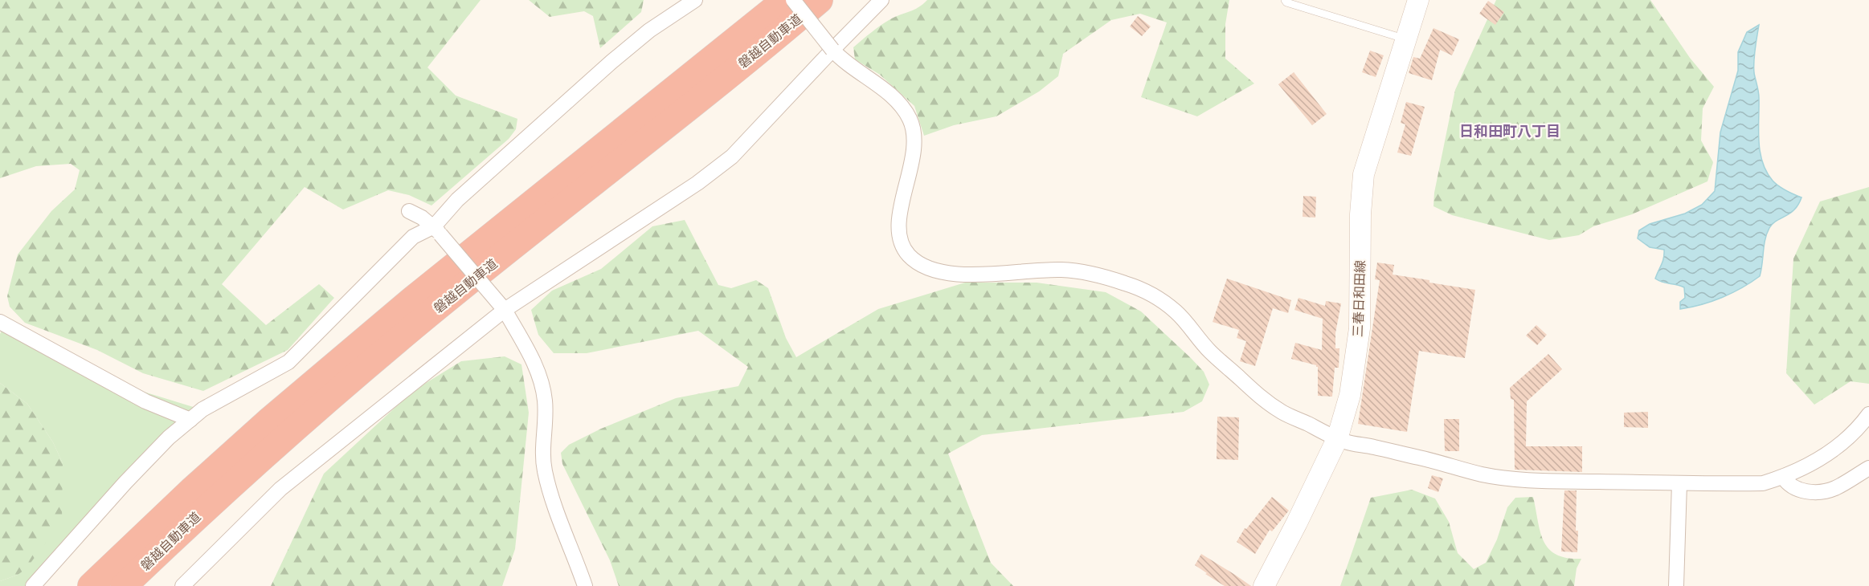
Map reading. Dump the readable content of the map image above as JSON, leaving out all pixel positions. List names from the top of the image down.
{
  "streets": {
    "highway": ["磐越自動車道"],
    "main road": ["三春日和田線"]
  },
  "districts": ["日和田町八丁目"]
}
